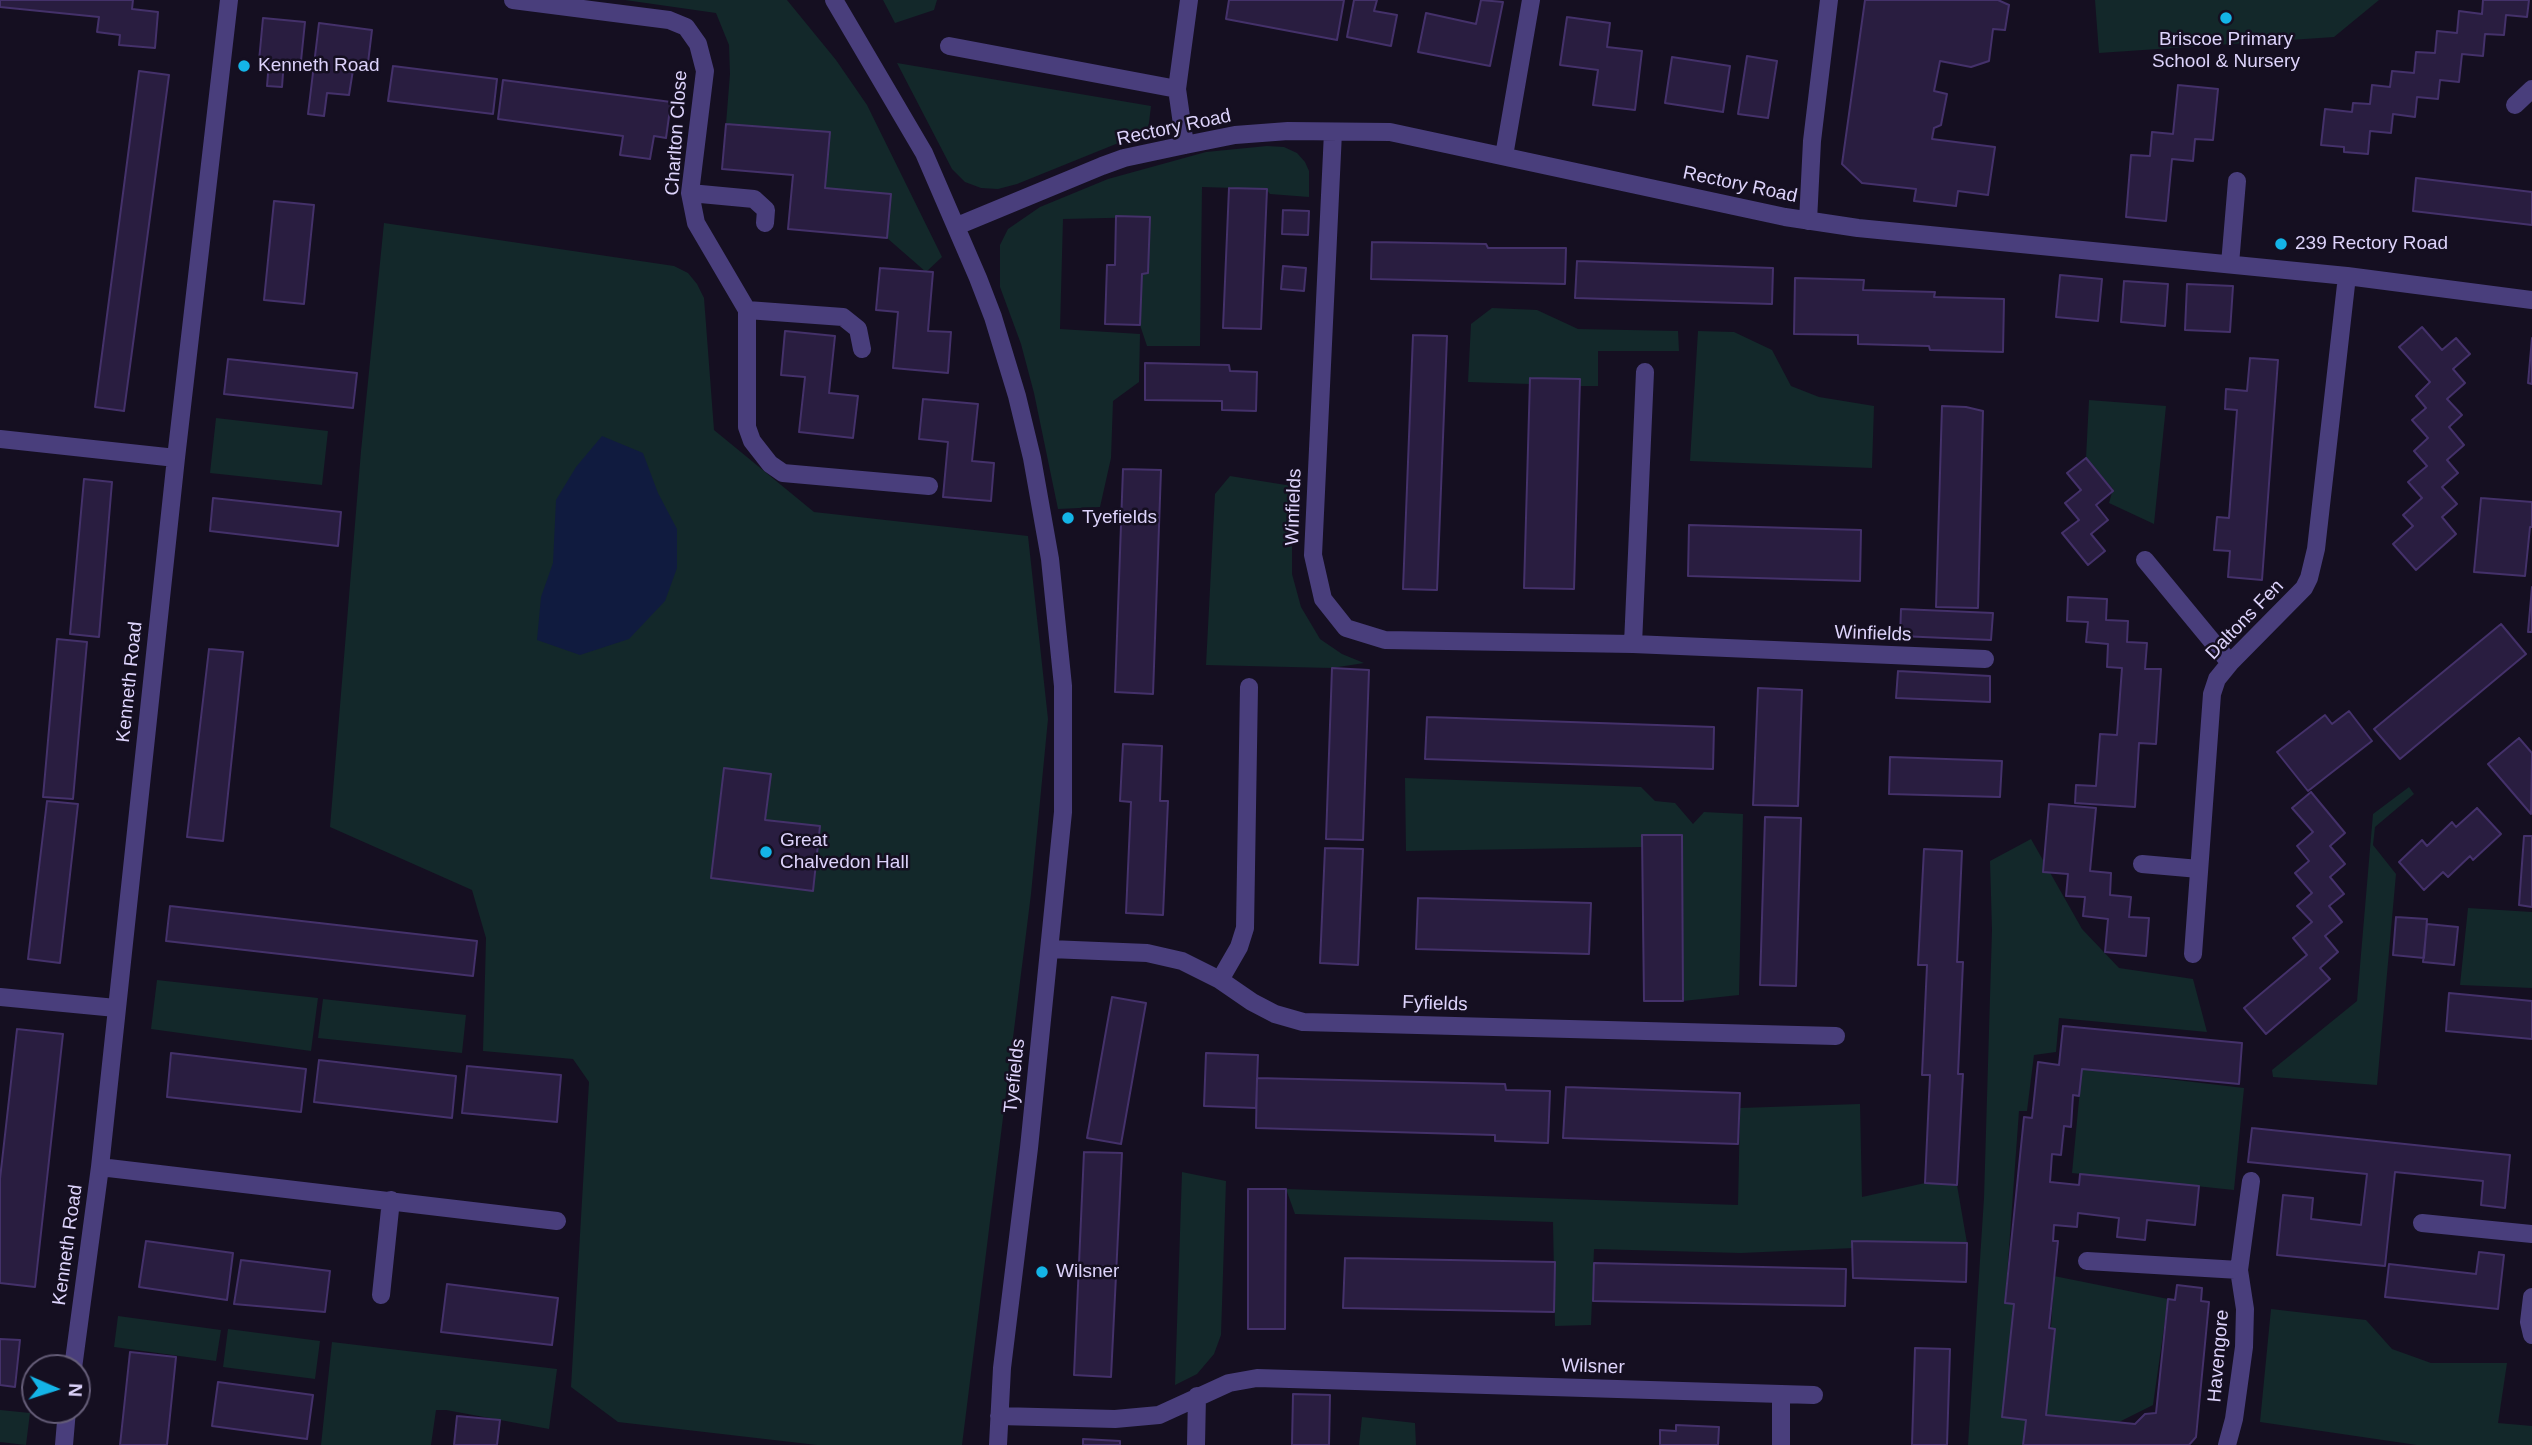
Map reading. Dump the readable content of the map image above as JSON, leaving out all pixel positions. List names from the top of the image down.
{
  "streets": {
    "street": [
      "Rectory Road",
      "Charlton Close",
      "Winfields",
      "Daltons Fen",
      "Kenneth Road",
      "Fyfields",
      "Tyefields",
      "Havengore",
      "Wilsner"
    ]
  },
  "crossings": [
    ["Rectory Road", "Winfields"],
    ["Rectory Road", "Daltons Fen"],
    ["Rectory Road", "Tyefields"],
    ["Fyfields", "Tyefields"],
    ["Tyefields", "Wilsner"]
  ],
  "places": [
    "Briscoe Primary School & Nursery",
    "Kenneth Road",
    "239 Rectory Road",
    "Tyefields",
    "Great Chalvedon Hall",
    "Wilsner"
  ],
  "north": "right"
}
